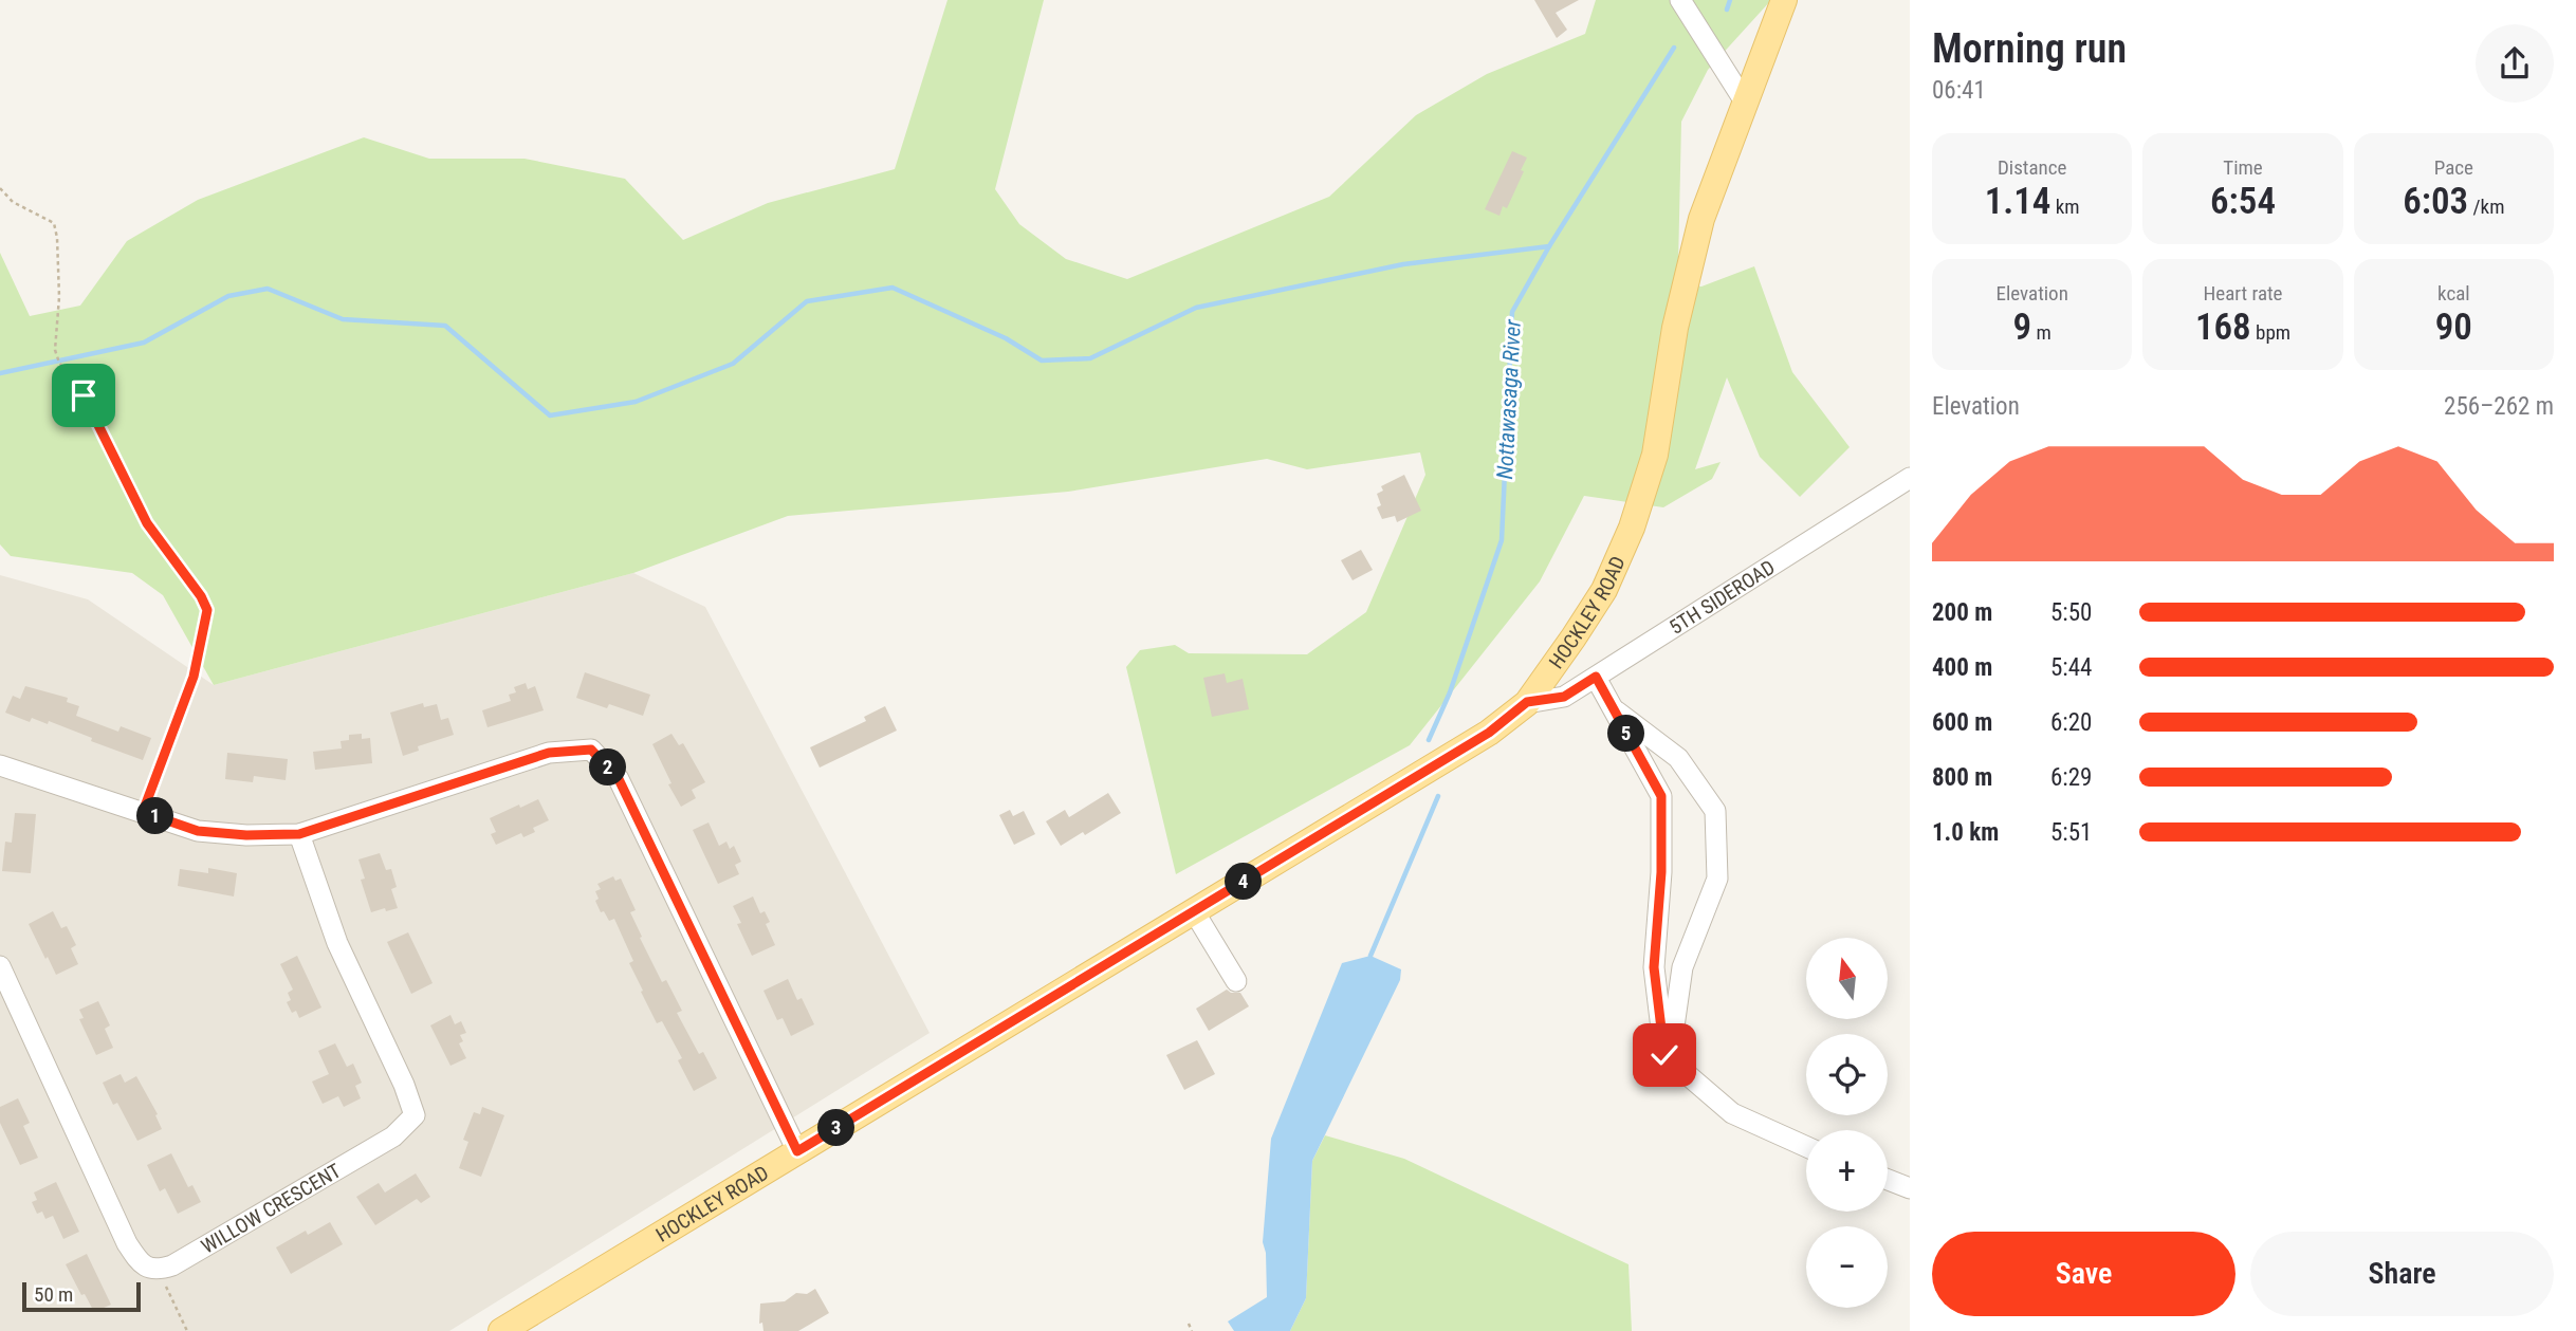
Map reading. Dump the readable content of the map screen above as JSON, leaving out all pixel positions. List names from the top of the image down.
{
  "streets": {
    "main road": ["HOCKLEY ROAD"],
    "street": ["5TH SIDEROAD", "WILLOW CRESCENT"]
  },
  "crossings": [
    ["5TH SIDEROAD", "HOCKLEY ROAD"]
  ],
  "water": ["Nottawasaga River"],
  "scale_bar": "50 m",
  "north": "top",
  "page": {
    "heading": ["Morning run", "06:41"],
    "stats": [
      ["Distance", "1.14 km"],
      ["Time", "6:54"],
      ["Pace", "6:03 /km"],
      ["Elevation", "9 m"],
      ["Heart rate", "168 bpm"],
      ["kcal", "90"]
    ],
    "chart": ["Elevation", "256–262 m"],
    "list": [
      {
        "name": "200 m",
        "note": "5:50"
      },
      {
        "name": "400 m",
        "note": "5:44"
      },
      {
        "name": "600 m",
        "note": "6:20"
      },
      {
        "name": "800 m",
        "note": "6:29"
      },
      {
        "name": "1.0 km",
        "note": "5:51"
      }
    ],
    "pins": [
      "5",
      "2",
      "1",
      "4",
      "3"
    ],
    "map_buttons": ["+", "−"],
    "buttons": ["Save", "Share"],
    "scale": "50 m"
  }
}
